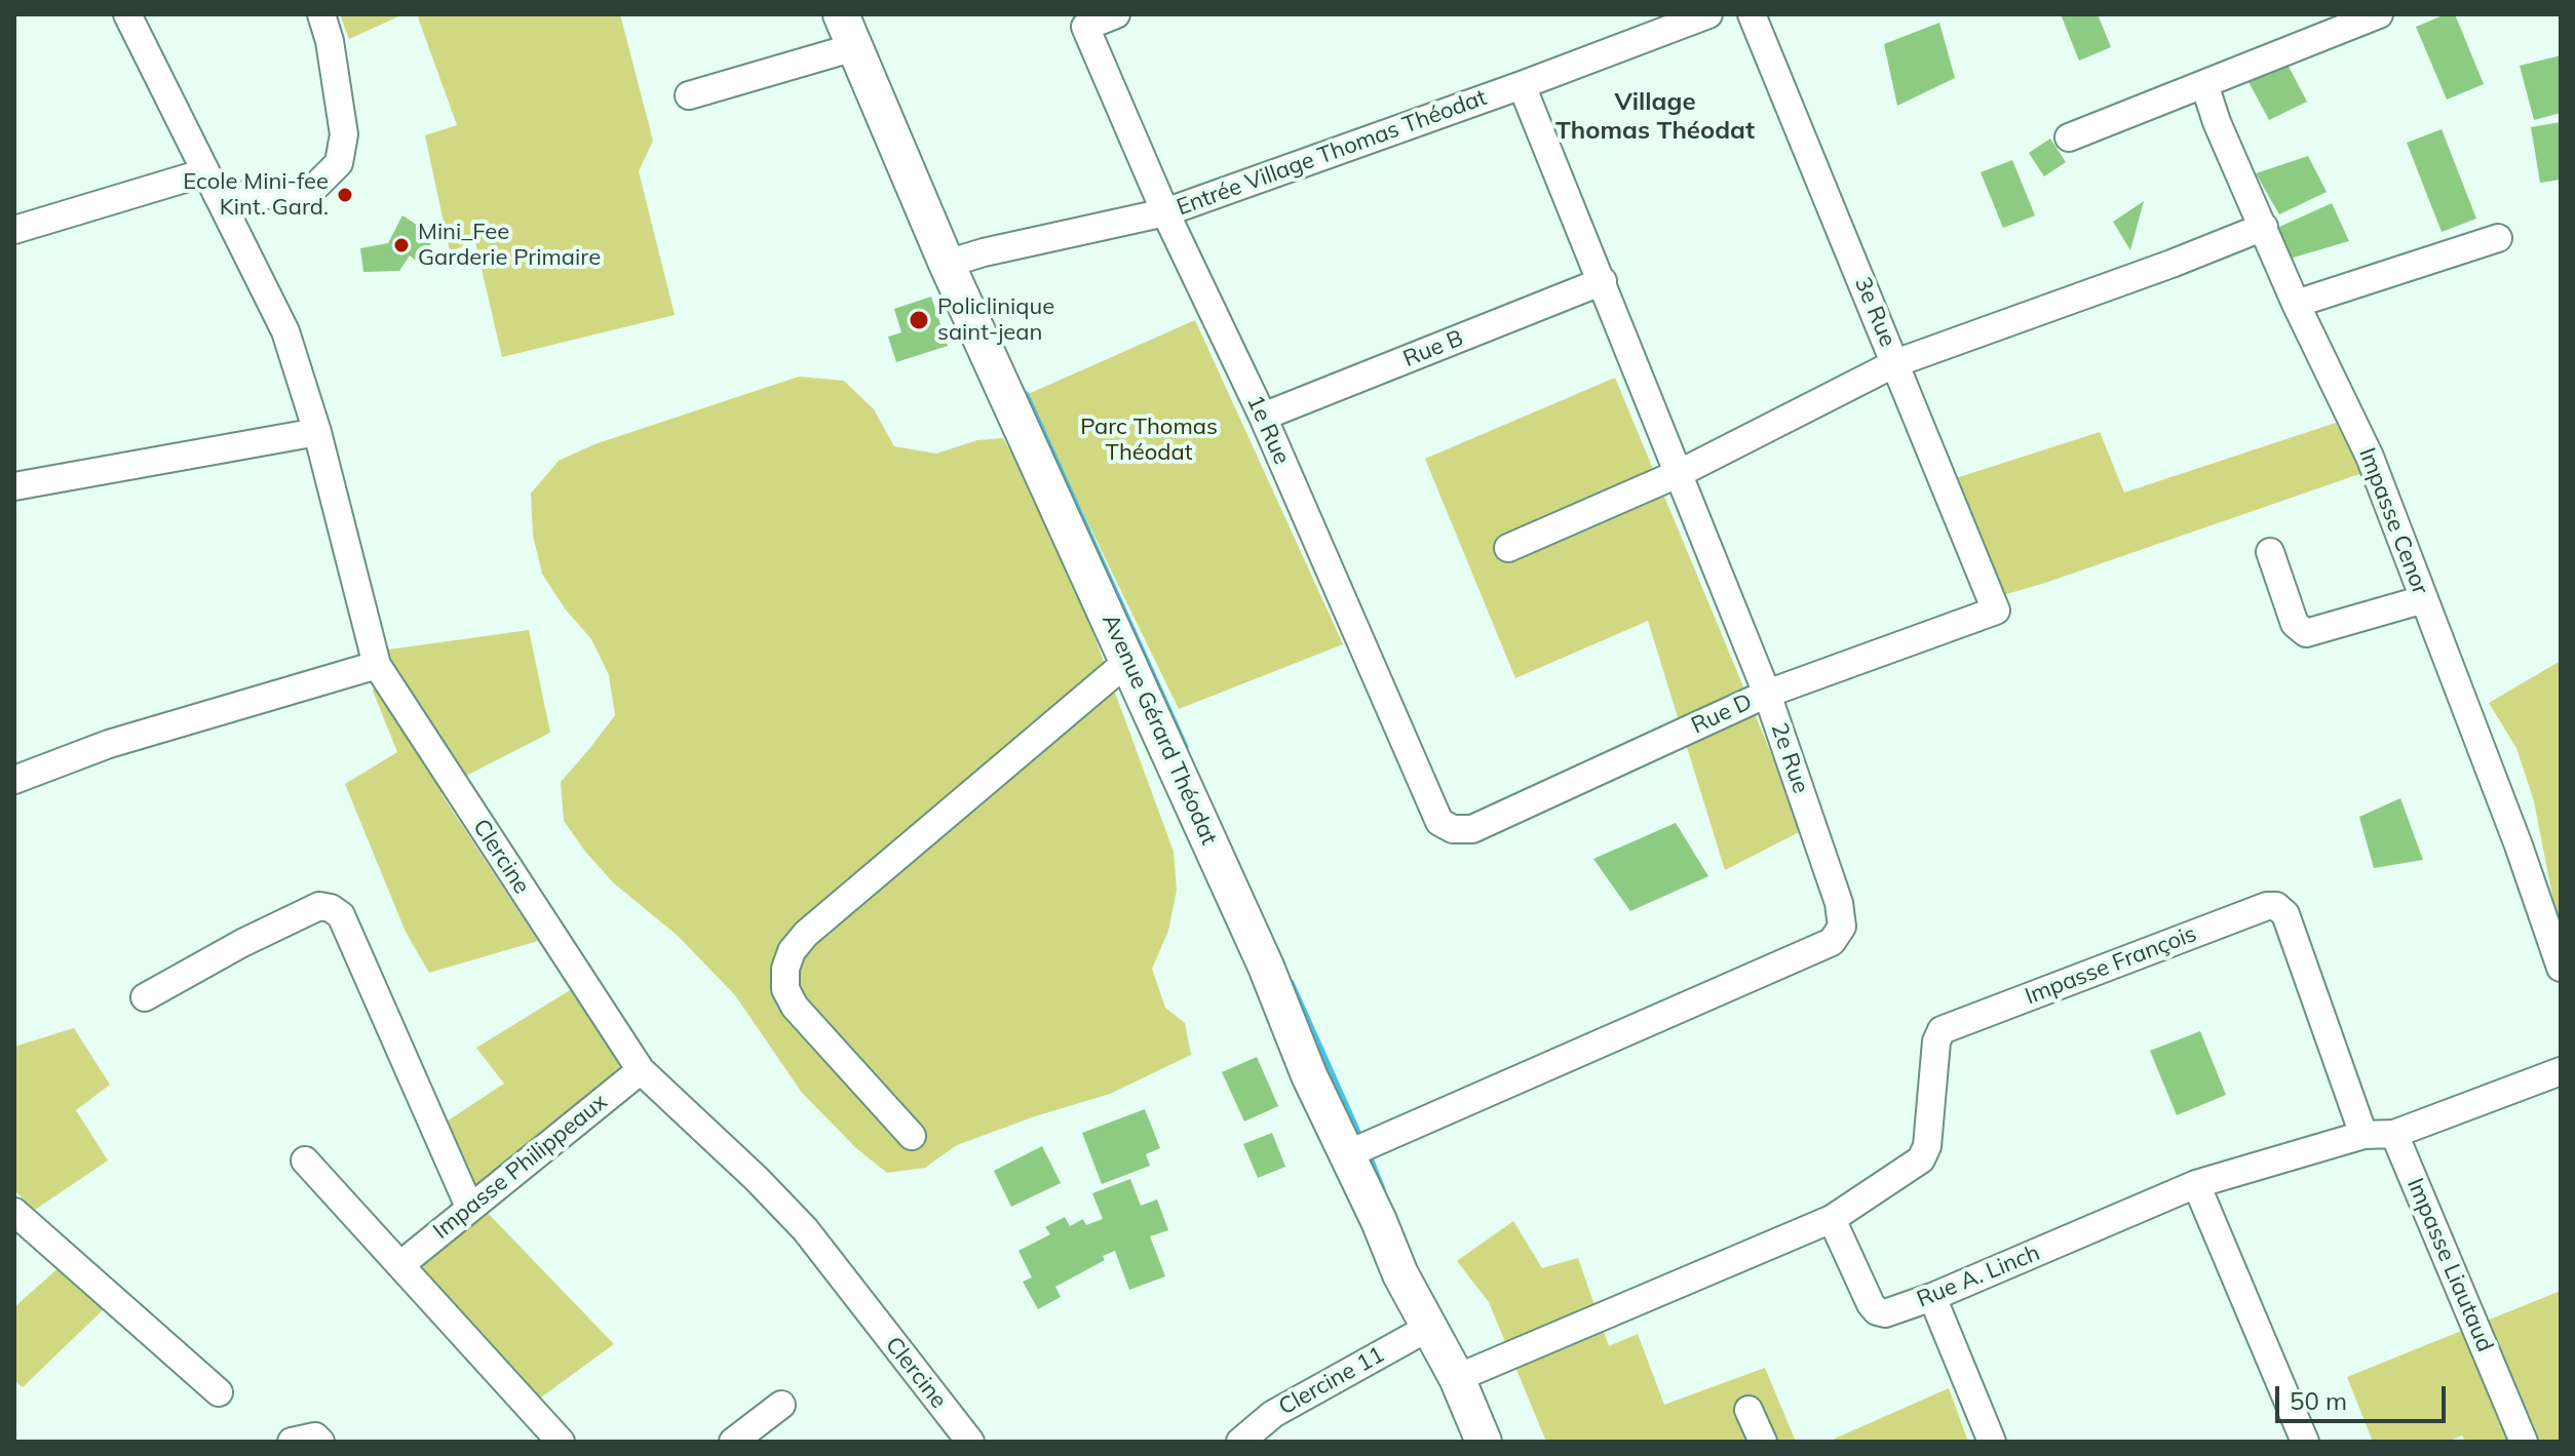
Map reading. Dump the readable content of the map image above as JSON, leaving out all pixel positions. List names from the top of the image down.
{
  "streets": {
    "street": [
      "Entrée Village Thomas Théodat",
      "3e Rue",
      "Rue B",
      "1e Rue",
      "Impasse Cenor",
      "Rue D",
      "Avenue Gérard Théodat",
      "2e Rue",
      "Clercine",
      "Impasse François",
      "Impasse Philippeaux",
      "Impasse Liautaud",
      "Rue A. Linch",
      "Clercine 11"
    ]
  },
  "crossings": [
    ["Entrée Village Thomas Théodat", "1e Rue"],
    ["Entrée Village Thomas Théodat", "Avenue Gérard Théodat"],
    ["Entrée Village Thomas Théodat", "2e Rue"],
    ["3e Rue", "Rue D"],
    ["Rue B", "1e Rue"],
    ["Rue B", "2e Rue"],
    ["1e Rue", "Rue D"],
    ["Rue D", "2e Rue"],
    ["Avenue Gérard Théodat", "2e Rue"],
    ["Avenue Gérard Théodat", "Clercine 11"],
    ["Clercine", "Impasse Philippeaux"],
    ["Impasse François", "Rue A. Linch"],
    ["Impasse Liautaud", "Rue A. Linch"]
  ],
  "districts": ["Village Thomas Théodat"],
  "parks": ["Parc Thomas Théodat"],
  "places": ["Ecole Mini-fee Kint. Gard.", "Mini_Fee Garderie Primaire", "Policlinique saint-jean"],
  "scale_bar": "50 m"
}
